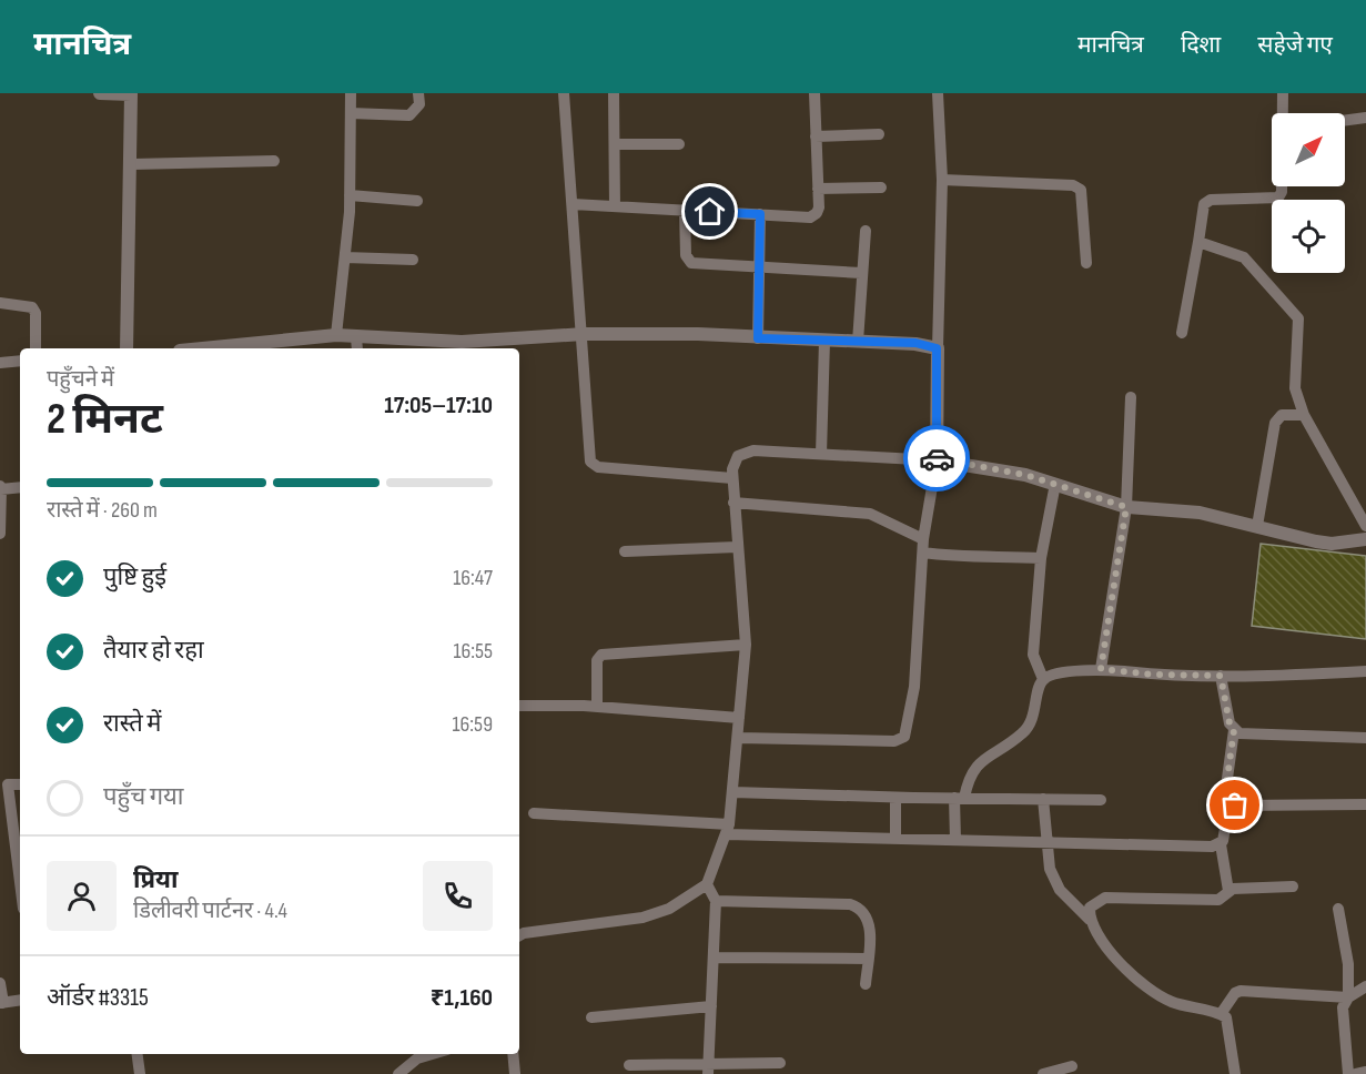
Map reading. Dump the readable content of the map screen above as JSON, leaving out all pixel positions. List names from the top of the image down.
{
  "north": "top right",
  "page": {
    "header": "मानचित्र",
    "nav": ["मानचित्र", "दिशा", "सहेजे गए"],
    "heading": ["2 मिनट", "पहुँचने में", "17:05–17:10"],
    "panel": [
      "प्रिया",
      "डिलीवरी पार्टनर · 4.4",
      "ऑर्डर #3315",
      "₹1,160"
    ],
    "bar": "रास्ते में · 260 m",
    "list": [
      ["पुष्टि हुई", "16:47"],
      ["तैयार हो रहा", "16:55"],
      ["रास्ते में", "16:59"],
      "पहुँच गया"
    ]
  }
}
